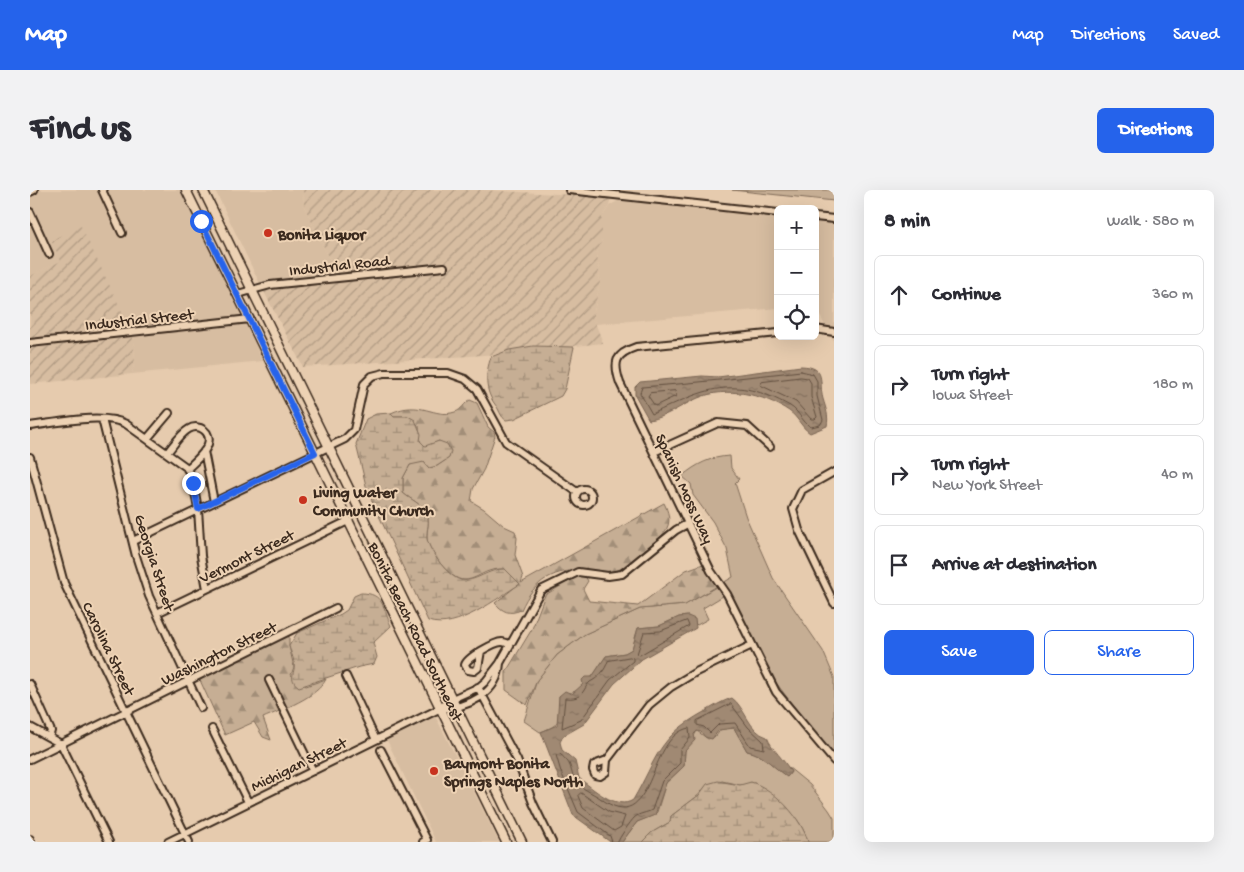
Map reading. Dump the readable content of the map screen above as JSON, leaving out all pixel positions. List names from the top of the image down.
{
  "streets": {
    "main road": ["Bonita Beach Road Southeast"],
    "street": [
      "Industrial Road",
      "Industrial Street",
      "Spanish Moss Way",
      "Vermont Street",
      "Georgia Street",
      "Carolina Street",
      "Washington Street",
      "Michigan Street"
    ]
  },
  "crossings": [
    ["Industrial Road", "Bonita Beach Road Southeast"],
    ["Industrial Street", "Bonita Beach Road Southeast"],
    ["Vermont Street", "Georgia Street"],
    ["Vermont Street", "Bonita Beach Road Southeast"],
    ["Georgia Street", "Washington Street"],
    ["Bonita Beach Road Southeast", "Michigan Street"],
    ["Carolina Street", "Washington Street"],
    ["Carolina Street", "Michigan Street"]
  ],
  "places": ["Bonita Liquor", "Living Water Community Church", "Baymont Bonita Springs Naples North"],
  "page": {
    "header": "Map",
    "nav": ["Map", "Directions", "Saved"],
    "buttons": [
      "Directions",
      ["Save", "Share"]
    ],
    "title": "Find us",
    "heading": ["8 min", "Walk · 580 m"],
    "map_buttons": ["+", "−"],
    "list": [
      ["Continue", "360 m"],
      ["Turn right", "Iowa Street", "180 m"],
      ["Turn right", "New York Street", "40 m"],
      "Arrive at destination"
    ]
  }
}
